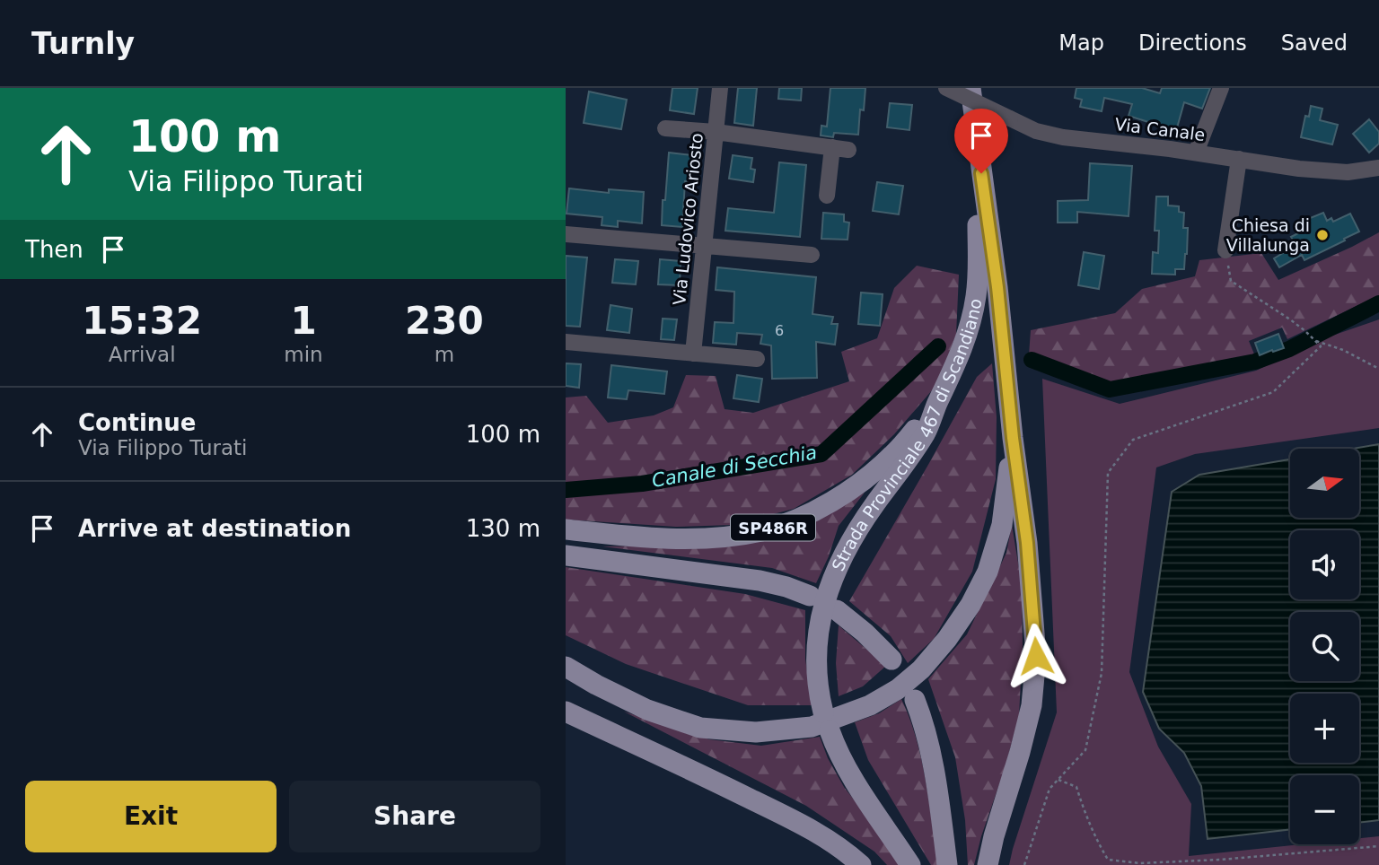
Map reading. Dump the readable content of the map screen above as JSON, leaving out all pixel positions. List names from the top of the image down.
{
  "streets": {
    "main road": ["Strada Provinciale 467 di Scandiano", "SP486R"],
    "street": ["Via Canale", "Via Ludovico Ariosto"]
  },
  "crossings": [
    ["Strada Provinciale 467 di Scandiano", "SP486R"]
  ],
  "water": ["Canale di Secchia"],
  "places": ["Chiesa di Villalunga"],
  "house_numbers": ["6"],
  "north": "right",
  "page": {
    "header": "Turnly",
    "nav": ["Map", "Directions", "Saved"],
    "turn": ["100 m", "Via Filippo Turati"],
    "then": "Then",
    "eta": [
      "15:32",
      "Arrival",
      "1",
      "min",
      "230",
      "m"
    ],
    "list": [
      {
        "name": "Continue",
        "note": "Via Filippo Turati",
        "value": "100 m"
      },
      {
        "name": "Arrive at destination",
        "value": "130 m"
      }
    ],
    "map_buttons": ["+", "−"],
    "buttons": ["Exit", "Share"]
  }
}
